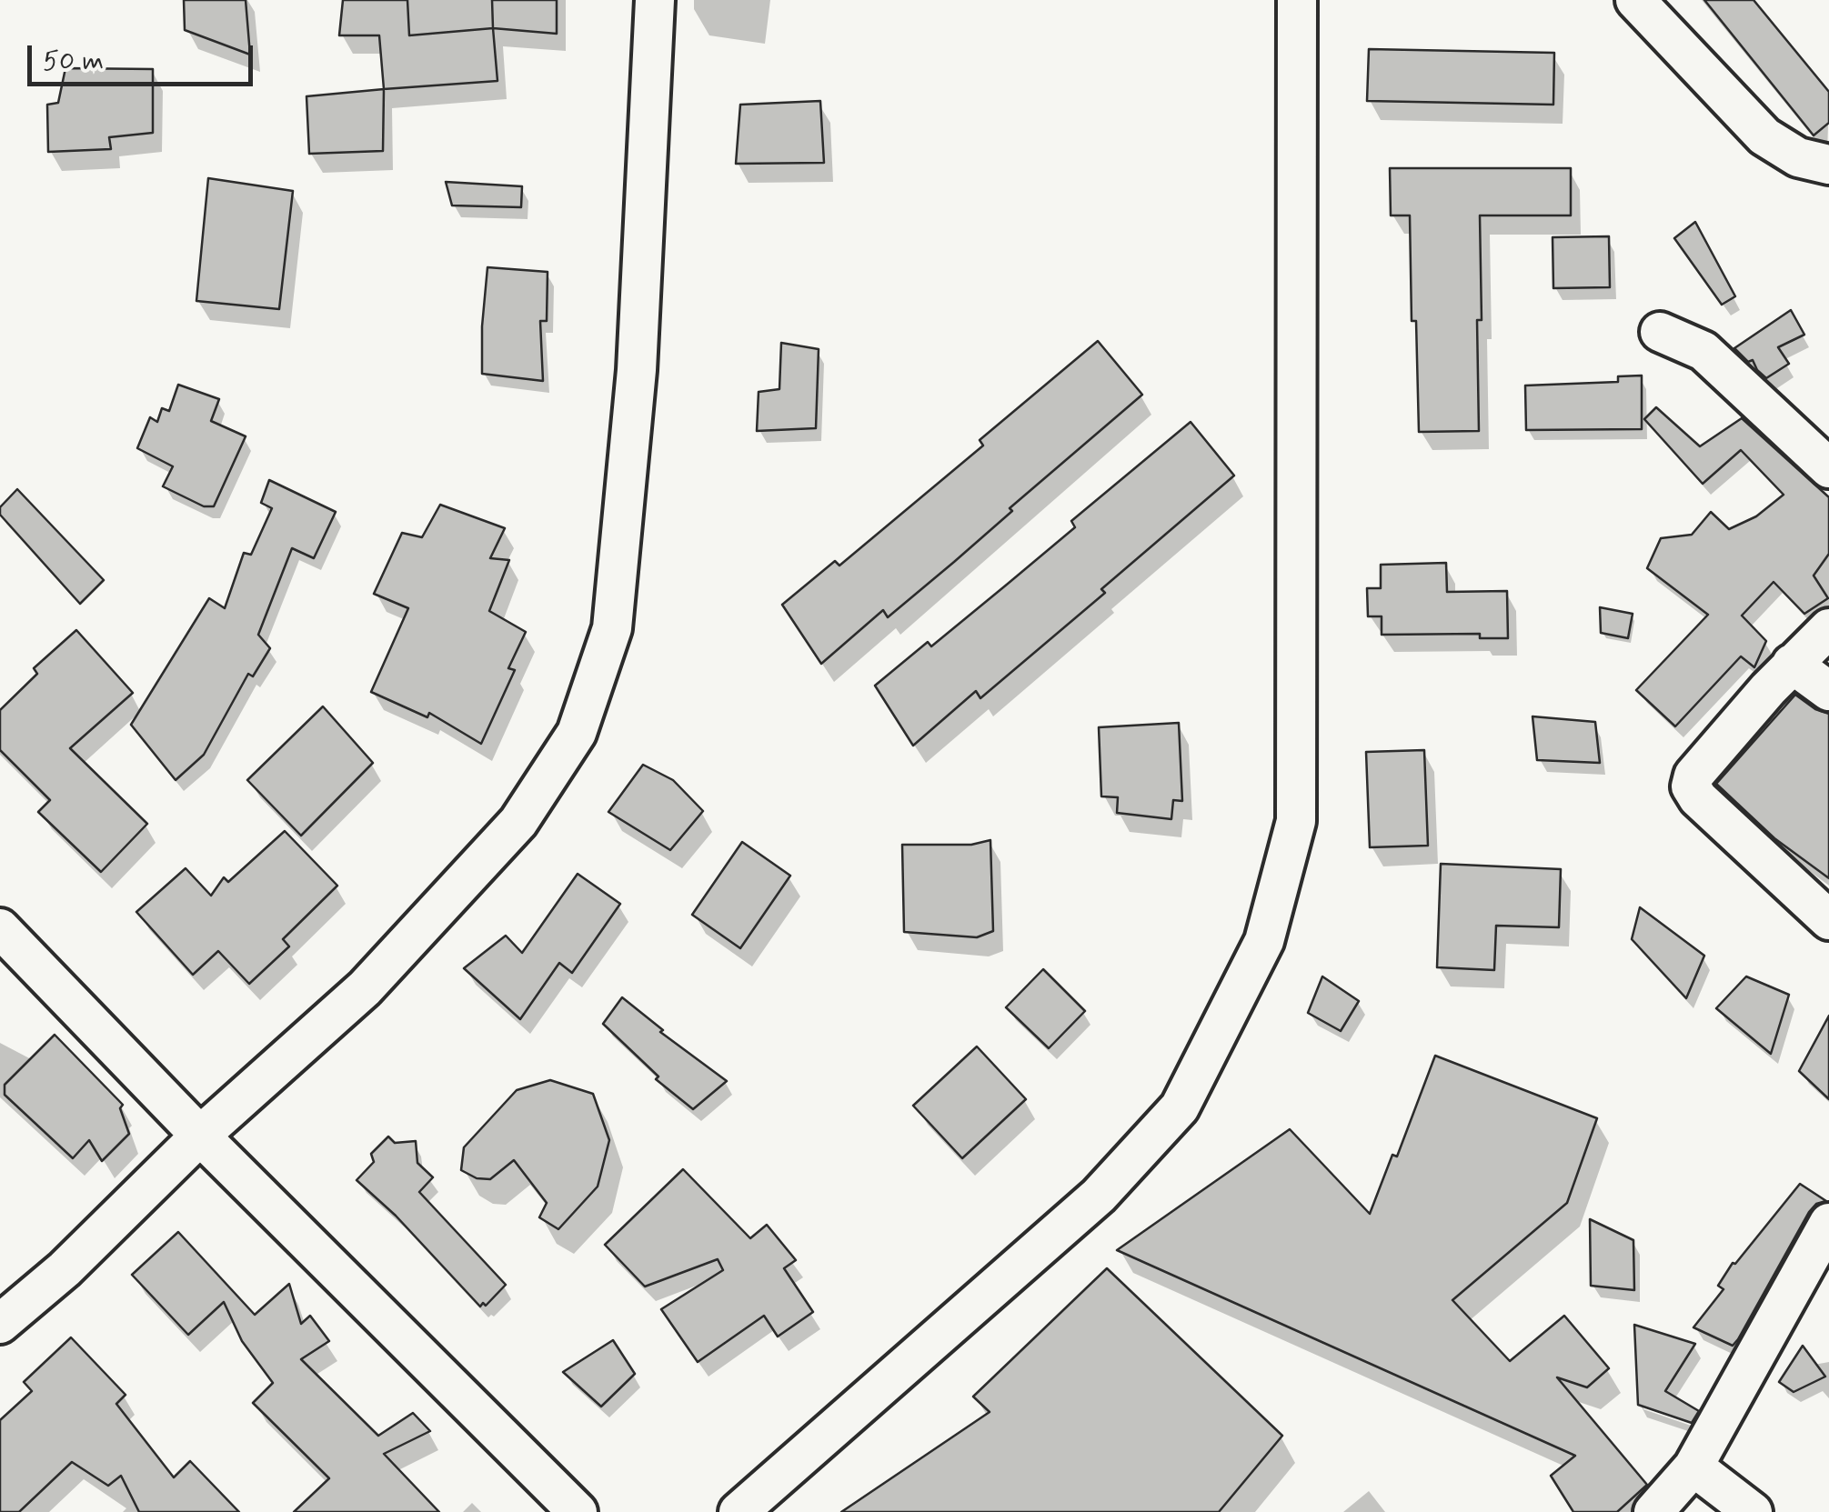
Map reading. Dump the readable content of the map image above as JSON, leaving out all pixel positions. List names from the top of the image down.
{
  "scale_bar": "50 m"
}
